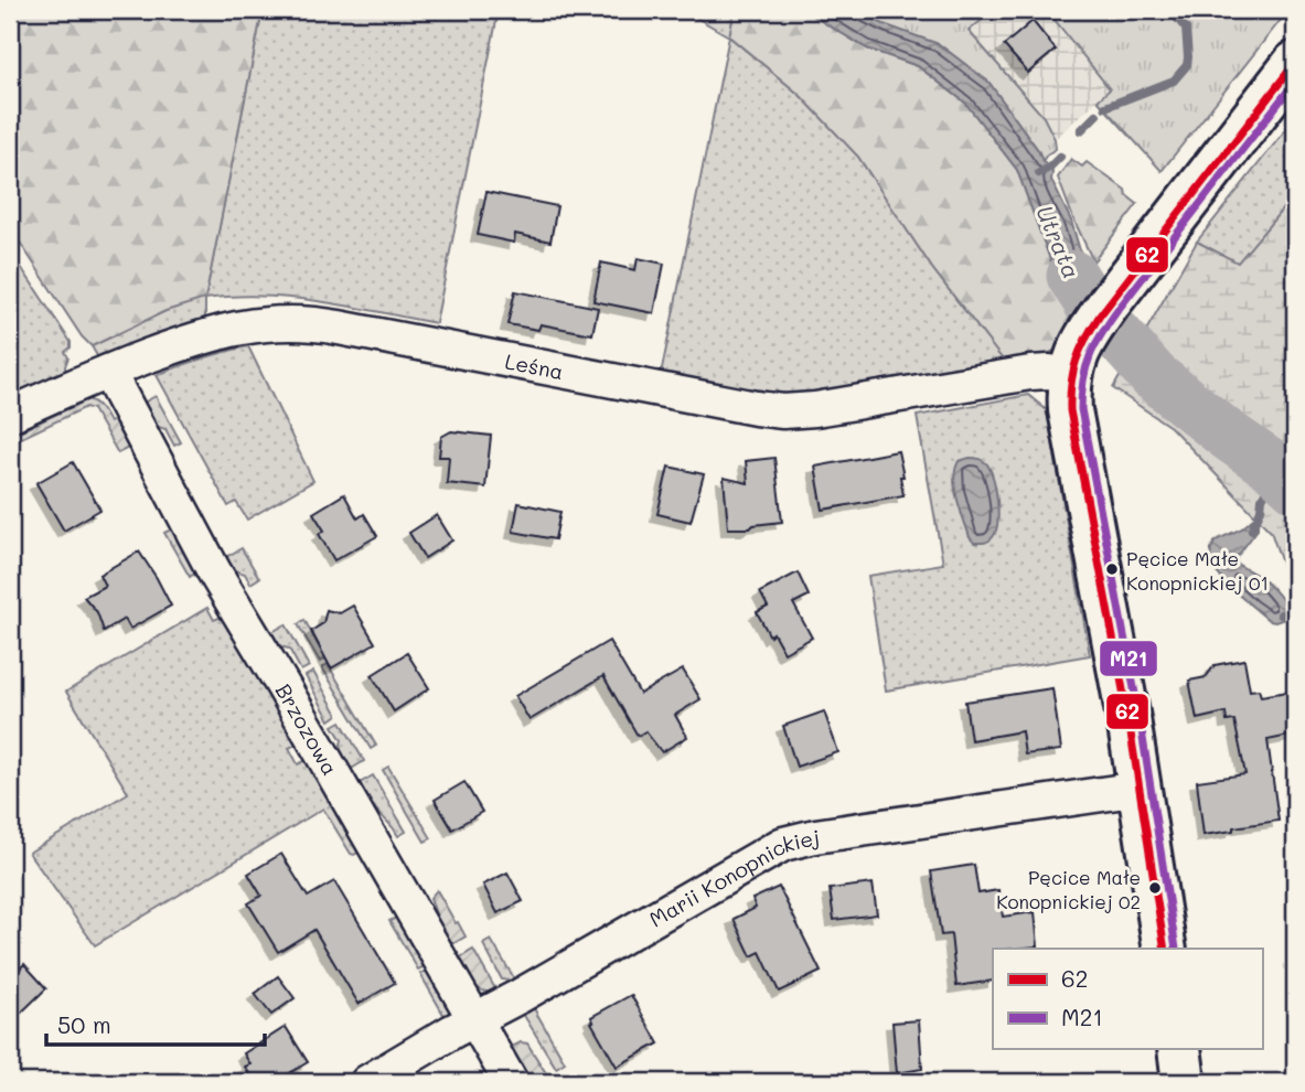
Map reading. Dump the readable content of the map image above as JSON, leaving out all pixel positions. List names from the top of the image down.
{
  "streets": {
    "street": ["Leśna", "Brzozowa", "Marii Konopnickiej"]
  },
  "crossings": [
    ["Leśna", "Brzozowa"],
    ["Brzozowa", "Marii Konopnickiej"]
  ],
  "water": ["Utrata"],
  "places": ["Pęcice Małe Konopnickiej 01", "Pęcice Małe Konopnickiej 02"],
  "lines": ["transit line 62", "transit line M21"],
  "legend": ["62", "M21"],
  "scale_bar": "50 m"
}
